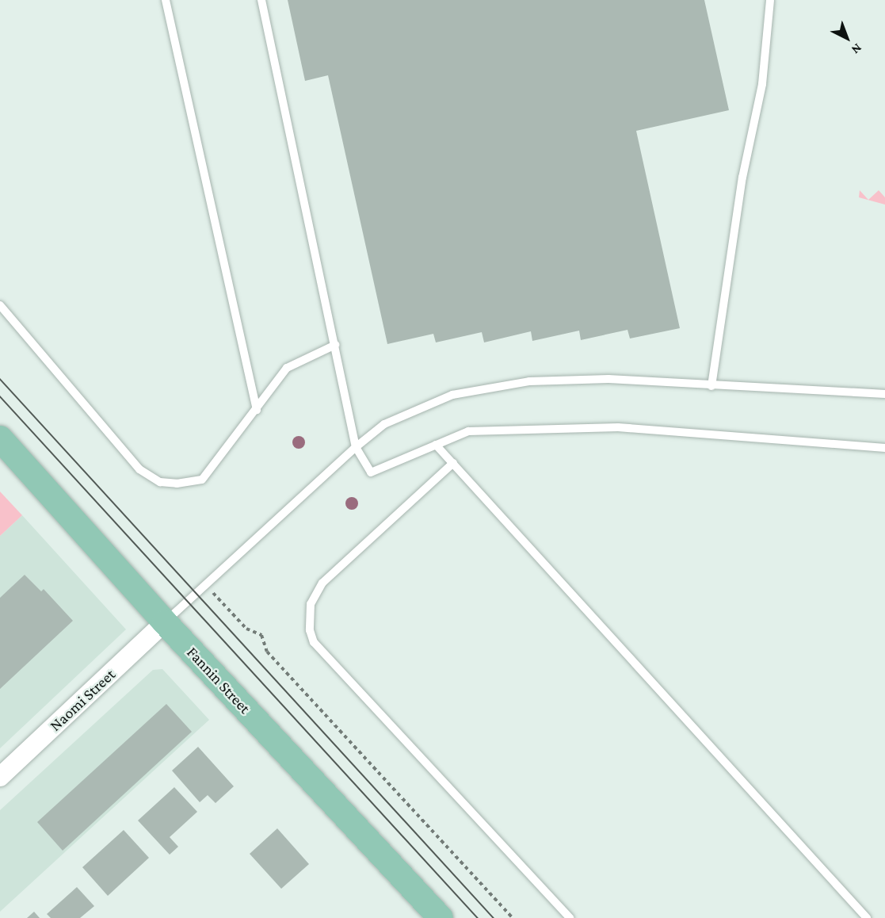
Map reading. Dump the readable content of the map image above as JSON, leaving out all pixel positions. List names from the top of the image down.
{
  "streets": {
    "main road": ["Fannin Street"],
    "street": ["Naomi Street"]
  },
  "crossings": [
    ["Fannin Street", "Naomi Street"]
  ],
  "north": "bottom right"
}
